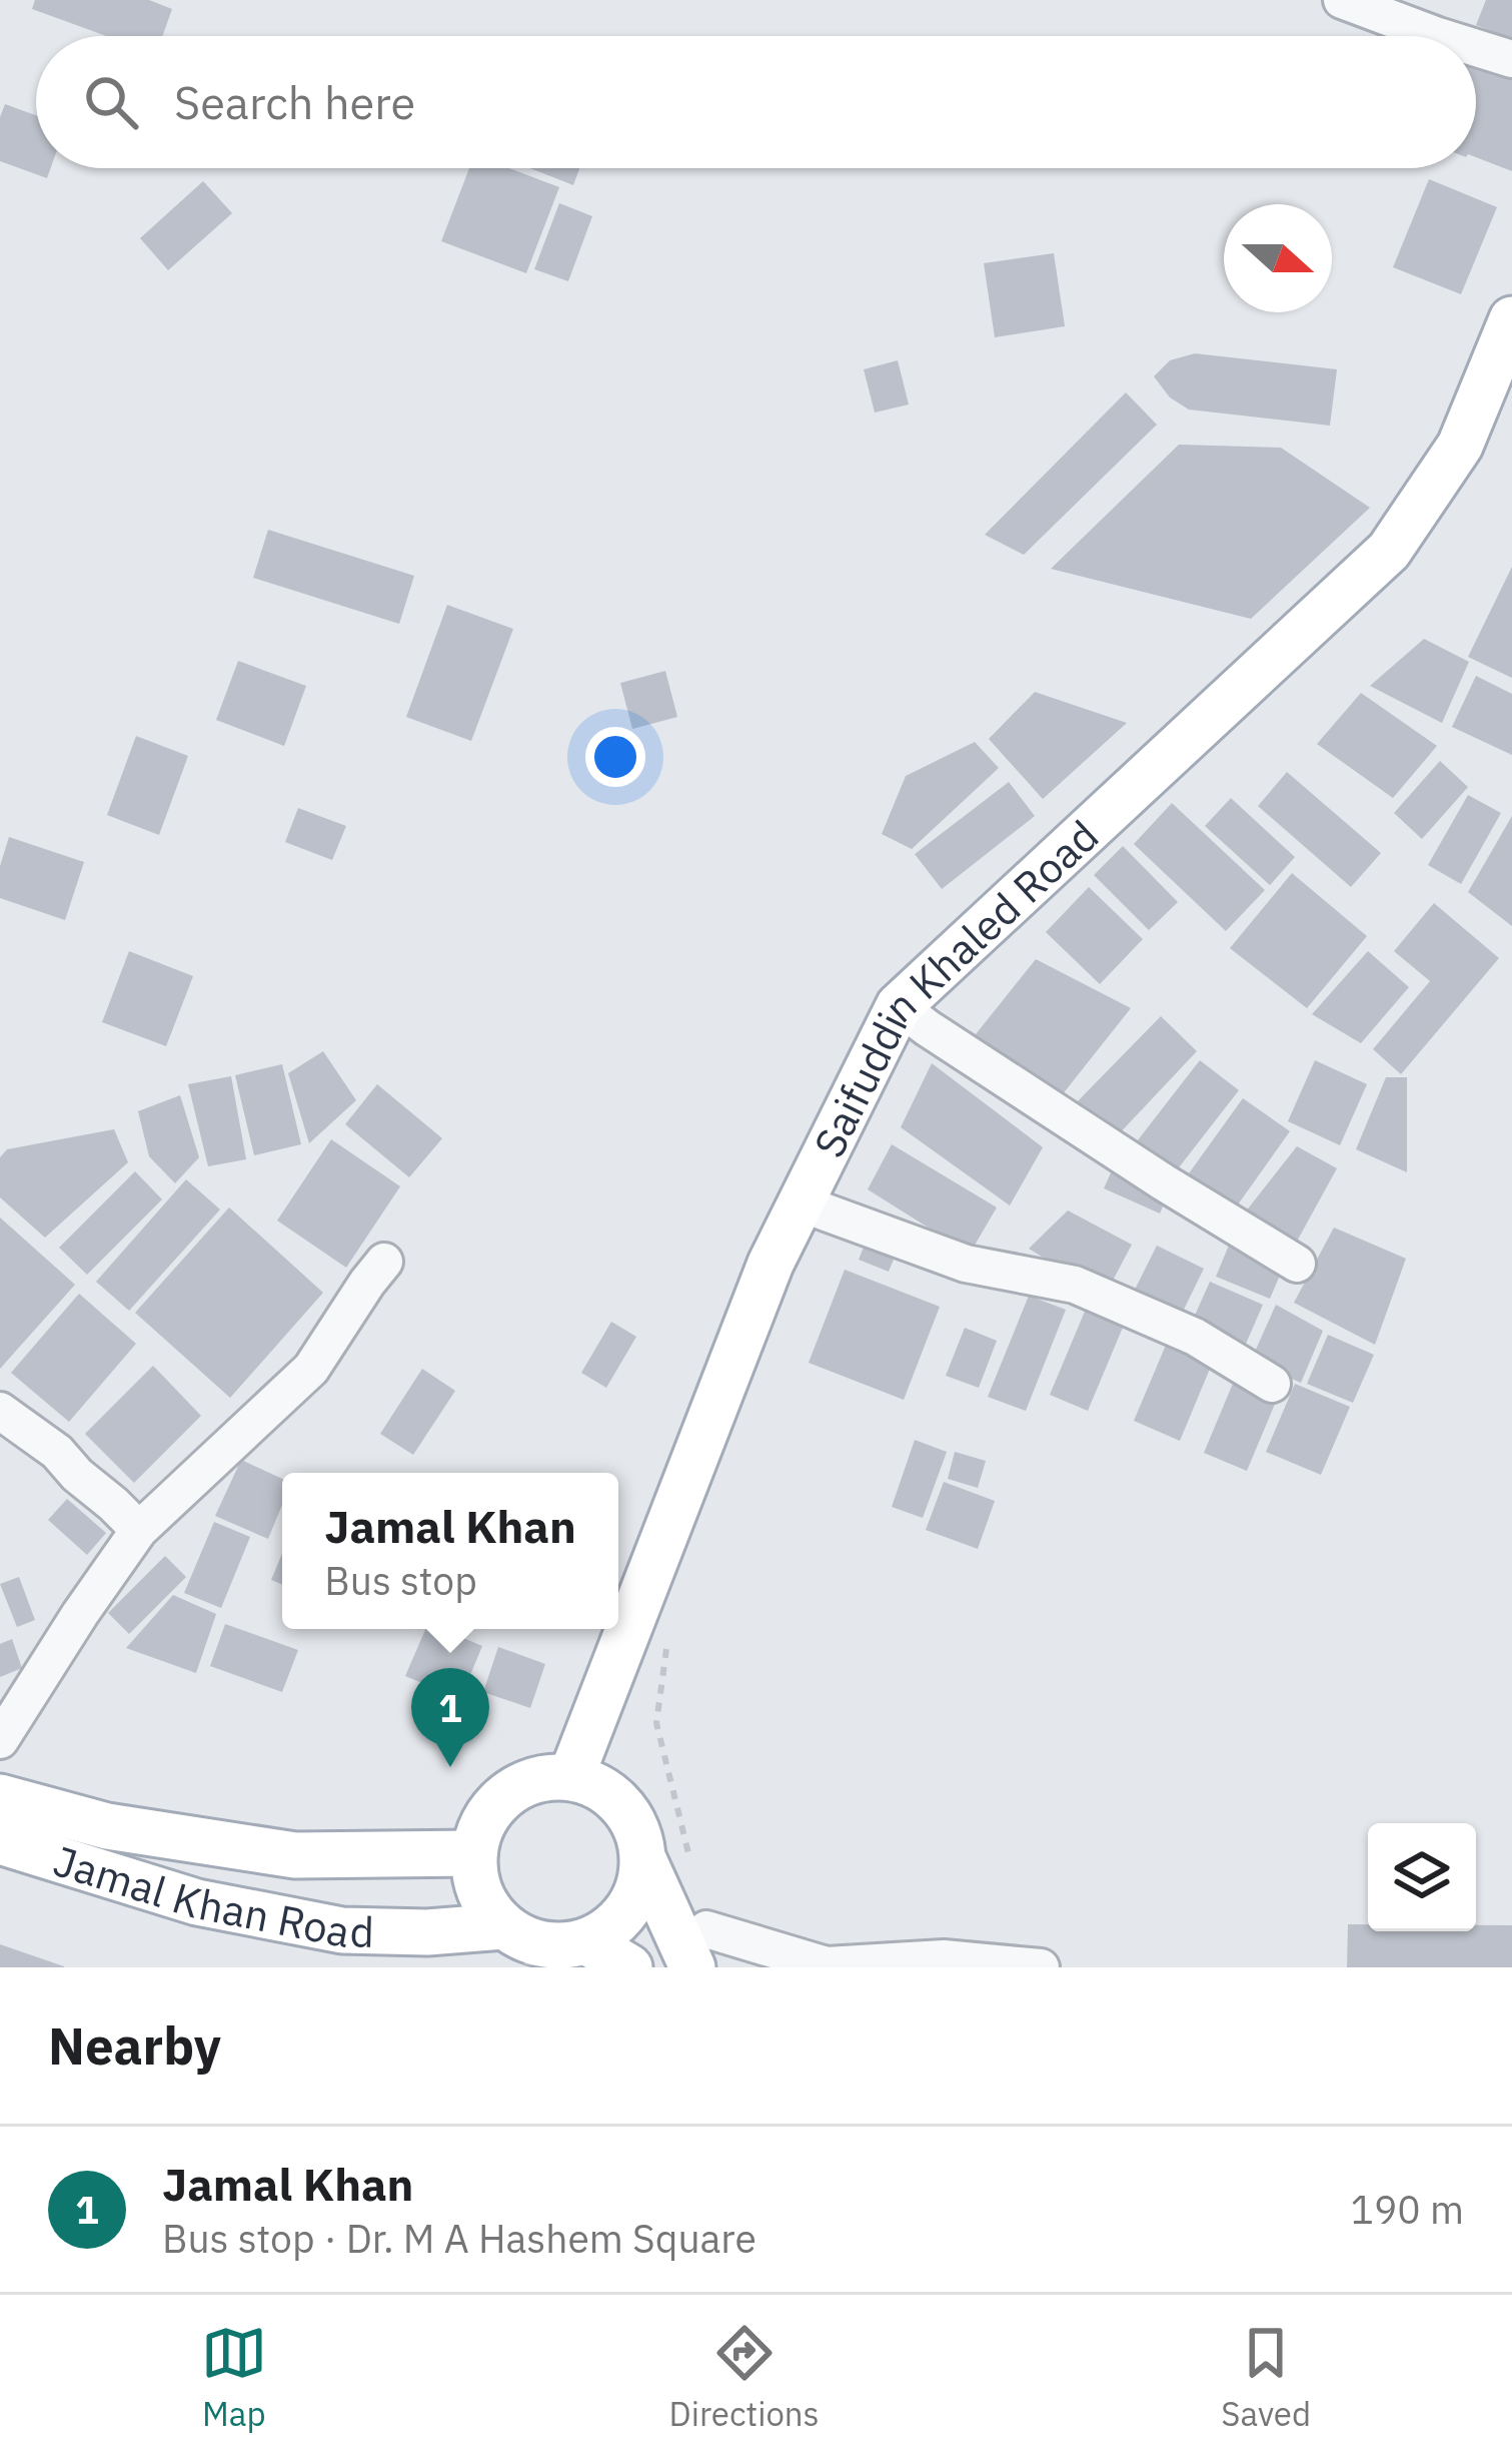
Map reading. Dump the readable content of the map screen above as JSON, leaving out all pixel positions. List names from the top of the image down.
{
  "streets": {
    "main road": ["Saifuddin Khaled Road", "Jamal Khan Road"]
  },
  "crossings": [
    ["Saifuddin Khaled Road", "Jamal Khan Road"]
  ],
  "north": "right",
  "page": {
    "search": "Search here",
    "popup": ["Jamal Khan", "Bus stop"],
    "pins": "1",
    "heading": "Nearby",
    "list": [
      {
        "mark": "1",
        "name": "Jamal Khan",
        "note": "Bus stop · Dr. M A Hashem Square",
        "value": "190 m"
      }
    ],
    "nav": ["Map", "Directions", "Saved"]
  }
}
